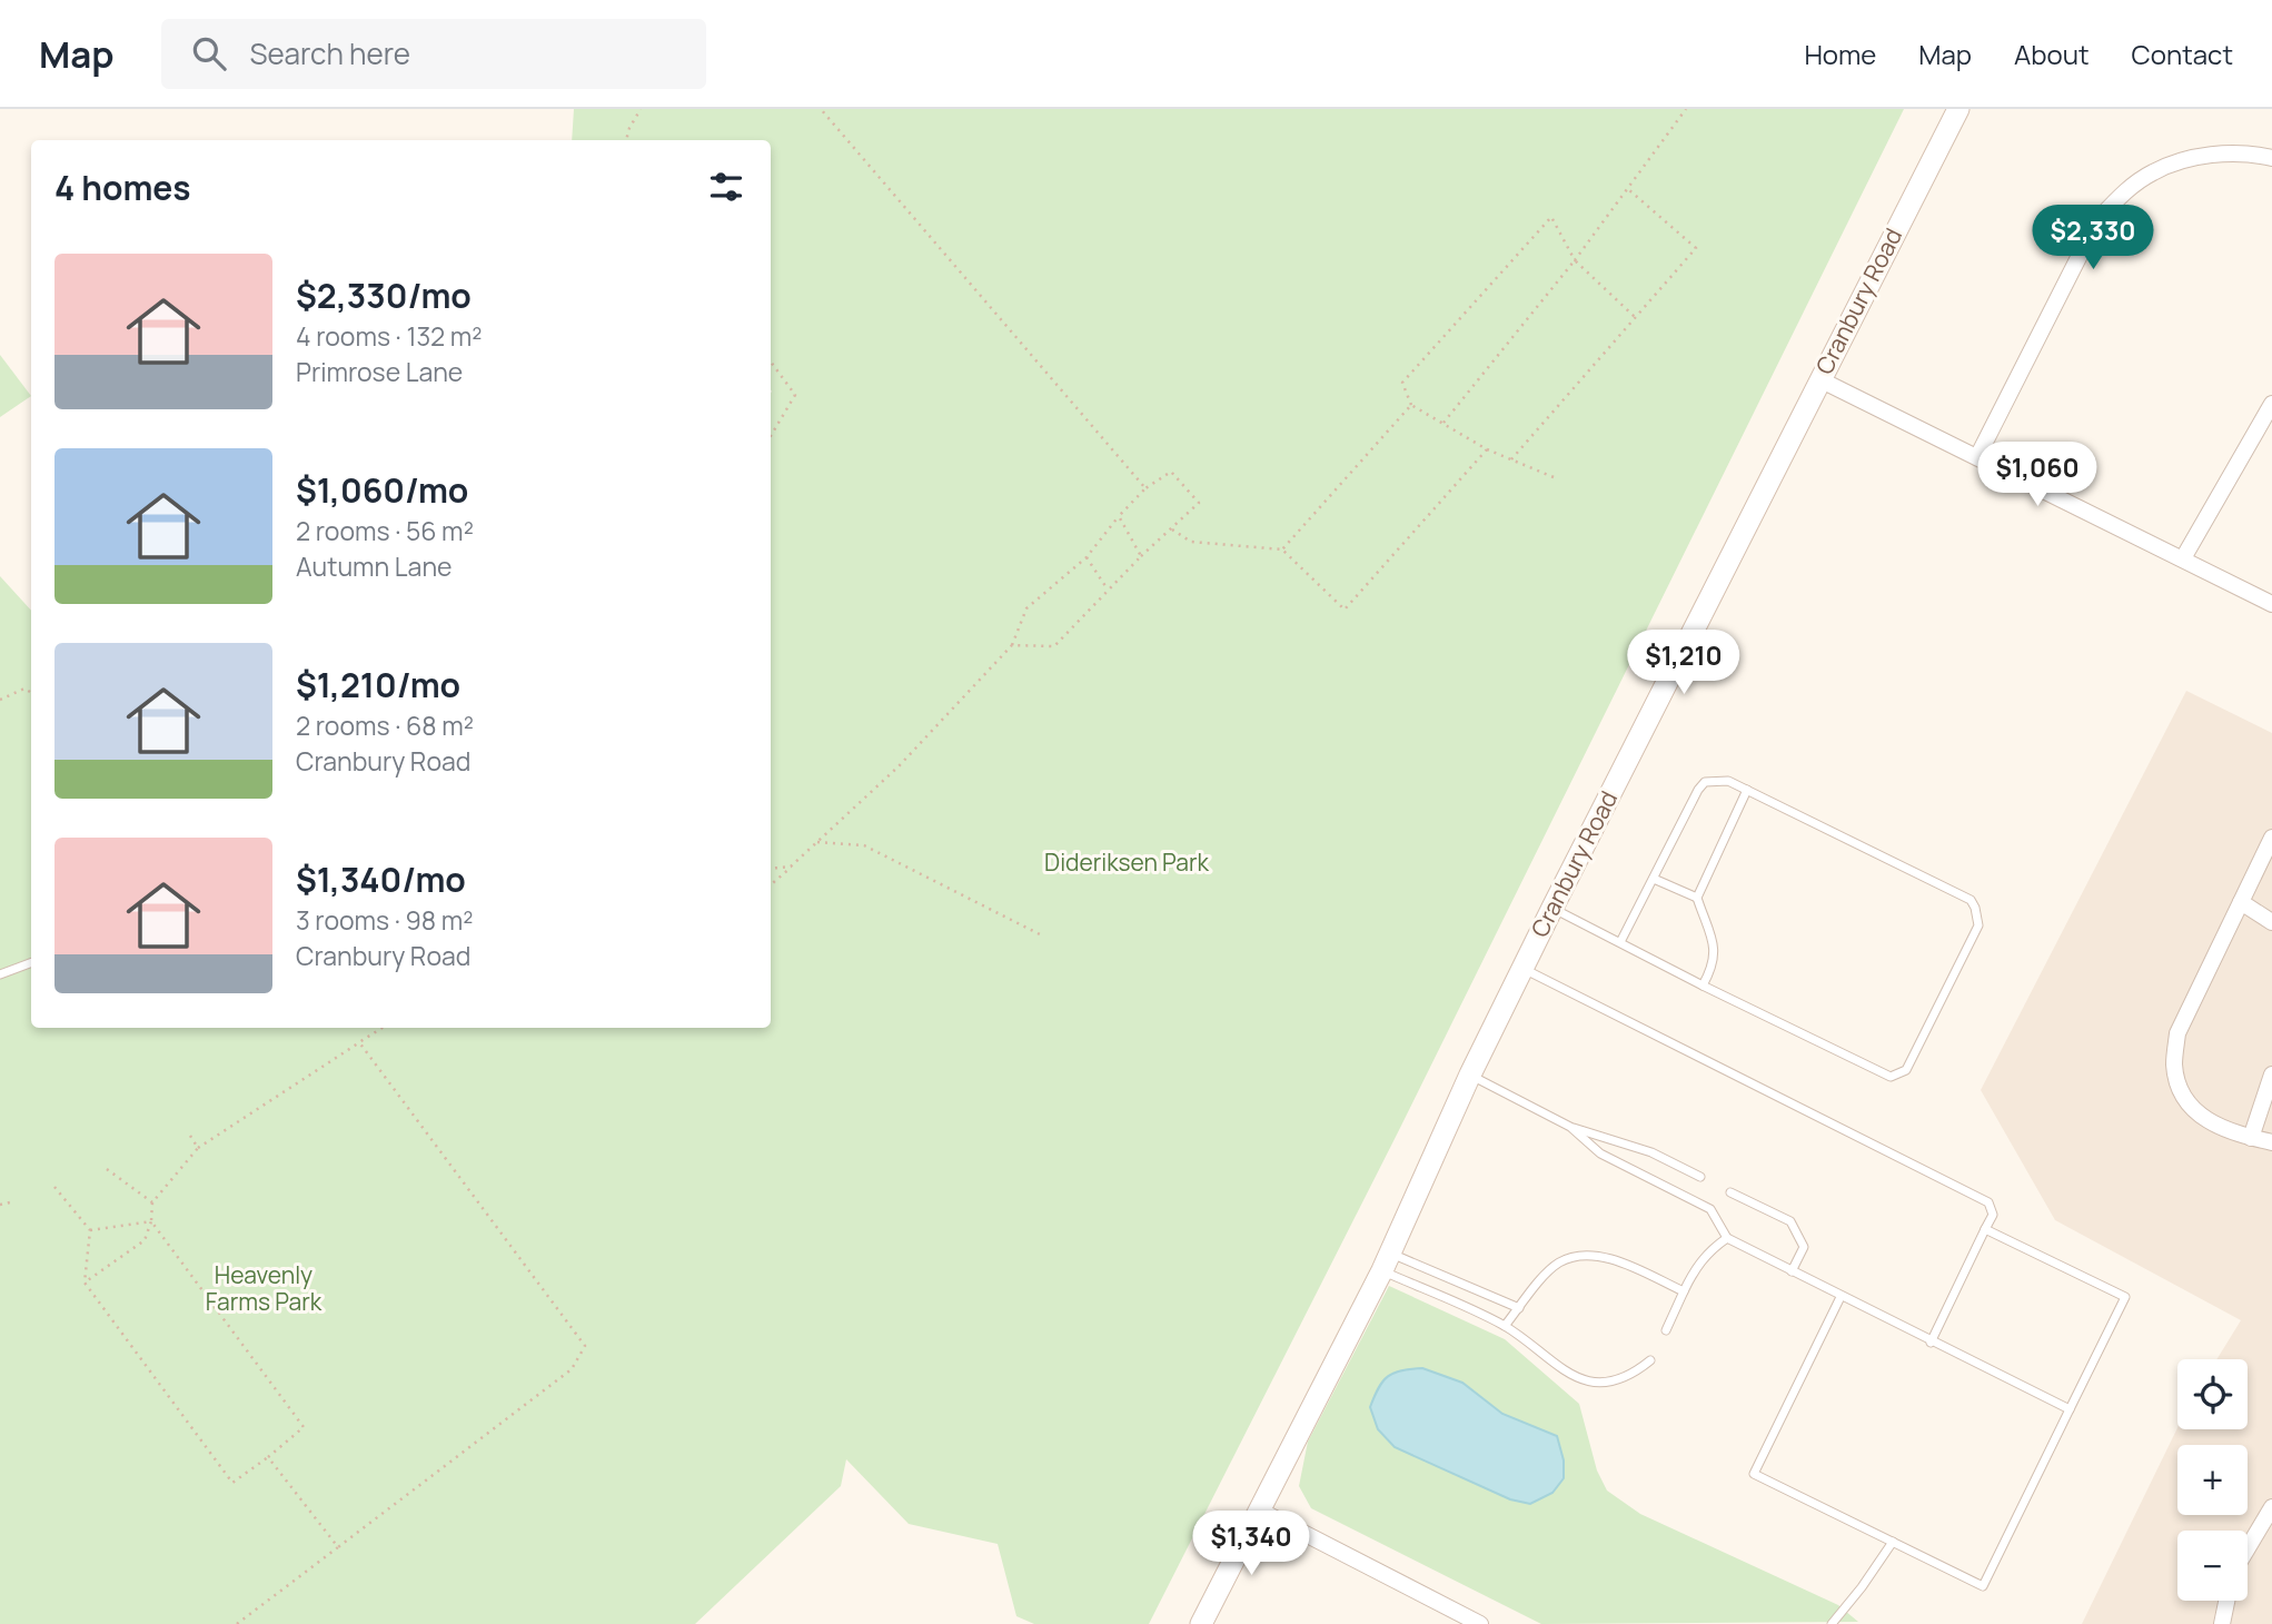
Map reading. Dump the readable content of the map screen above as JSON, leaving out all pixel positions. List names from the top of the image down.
{
  "streets": {
    "main road": ["Cranbury Road"]
  },
  "parks": ["Dideriksen Park", "Heavenly Farms Park"],
  "page": {
    "header": "Map",
    "search": "Search here",
    "nav": [
      "Home",
      "Map",
      "About",
      "Contact"
    ],
    "heading": "4 homes",
    "price": [
      "$2,330",
      "$1,060",
      "$1,210",
      "$1,340"
    ],
    "list": [
      {
        "name": "$2,330/mo",
        "note": "4 rooms · 132 m² · Primrose Lane"
      },
      {
        "name": "$1,060/mo",
        "note": "2 rooms · 56 m² · Autumn Lane"
      },
      {
        "name": "$1,210/mo",
        "note": "2 rooms · 68 m² · Cranbury Road"
      },
      {
        "name": "$1,340/mo",
        "note": "3 rooms · 98 m² · Cranbury Road"
      }
    ],
    "map_buttons": ["+", "−"]
  }
}
